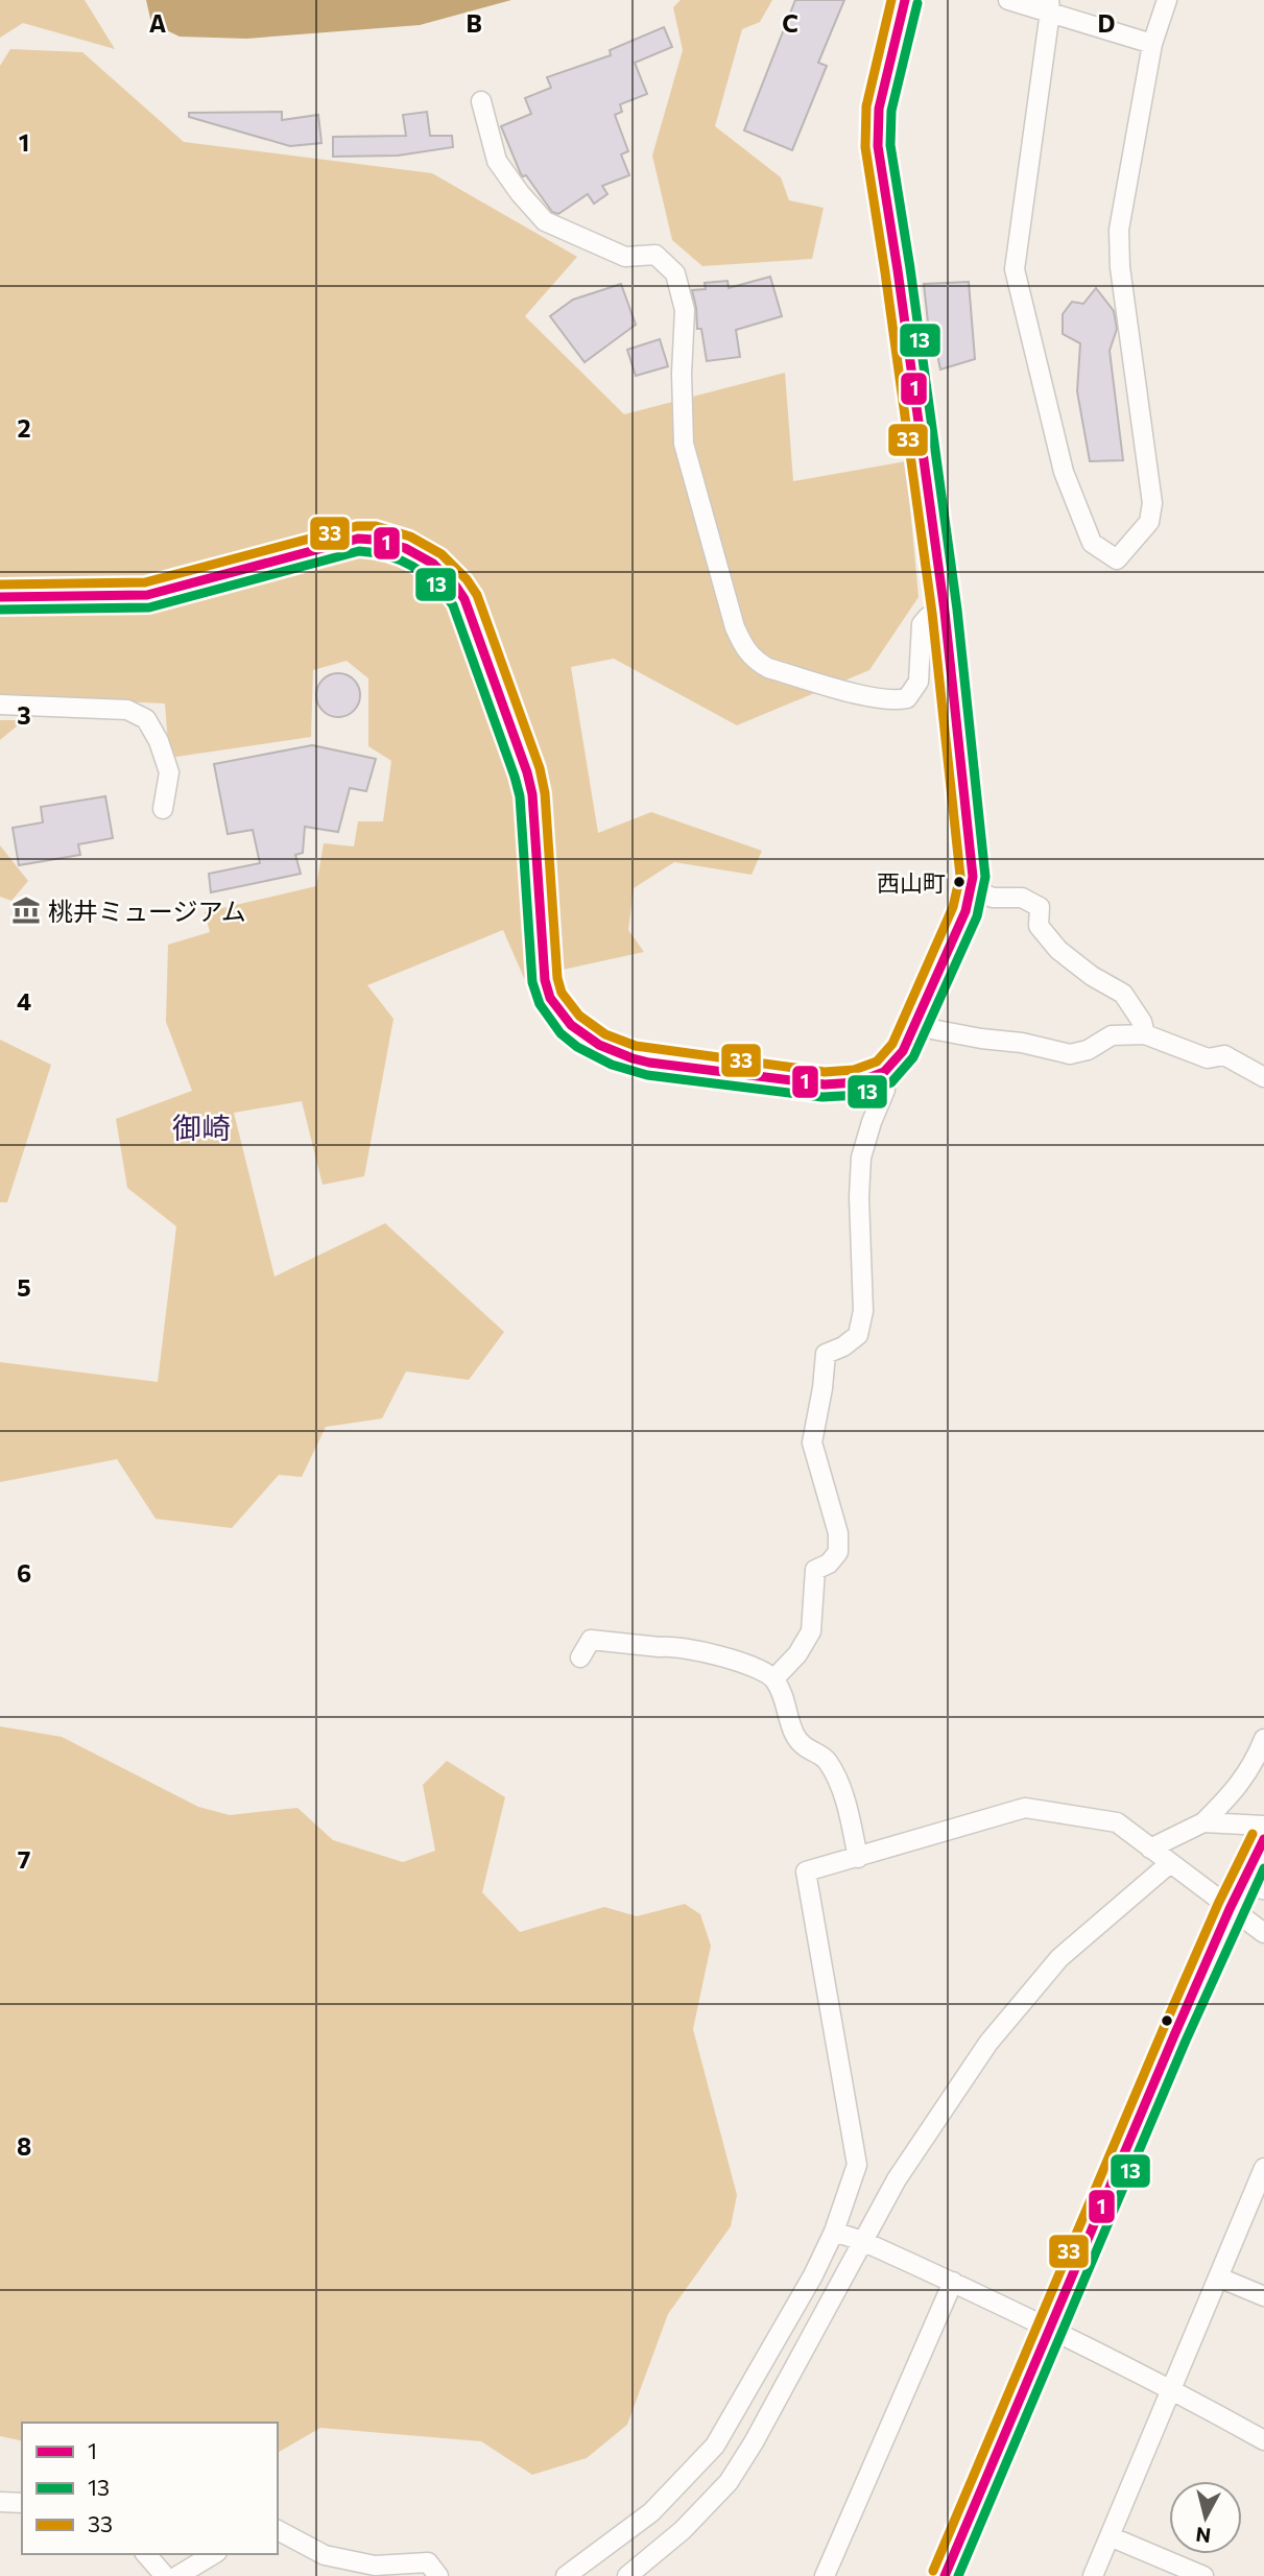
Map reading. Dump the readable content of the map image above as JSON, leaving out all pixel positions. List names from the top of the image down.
{
  "districts": ["御崎"],
  "places": {
    "other": ["西山町"],
    "museum": ["桃井ミュージアム"]
  },
  "lines": ["transit line 1", "transit line 33", "transit line 13"],
  "legend": ["1", "13", "33"],
  "north": "bottom",
  "grid": {
    "columns": [
      "A",
      "B",
      "C",
      "D"
    ],
    "rows": [
      "1",
      "2",
      "3",
      "4",
      "5",
      "6",
      "7",
      "8"
    ]
  }
}
